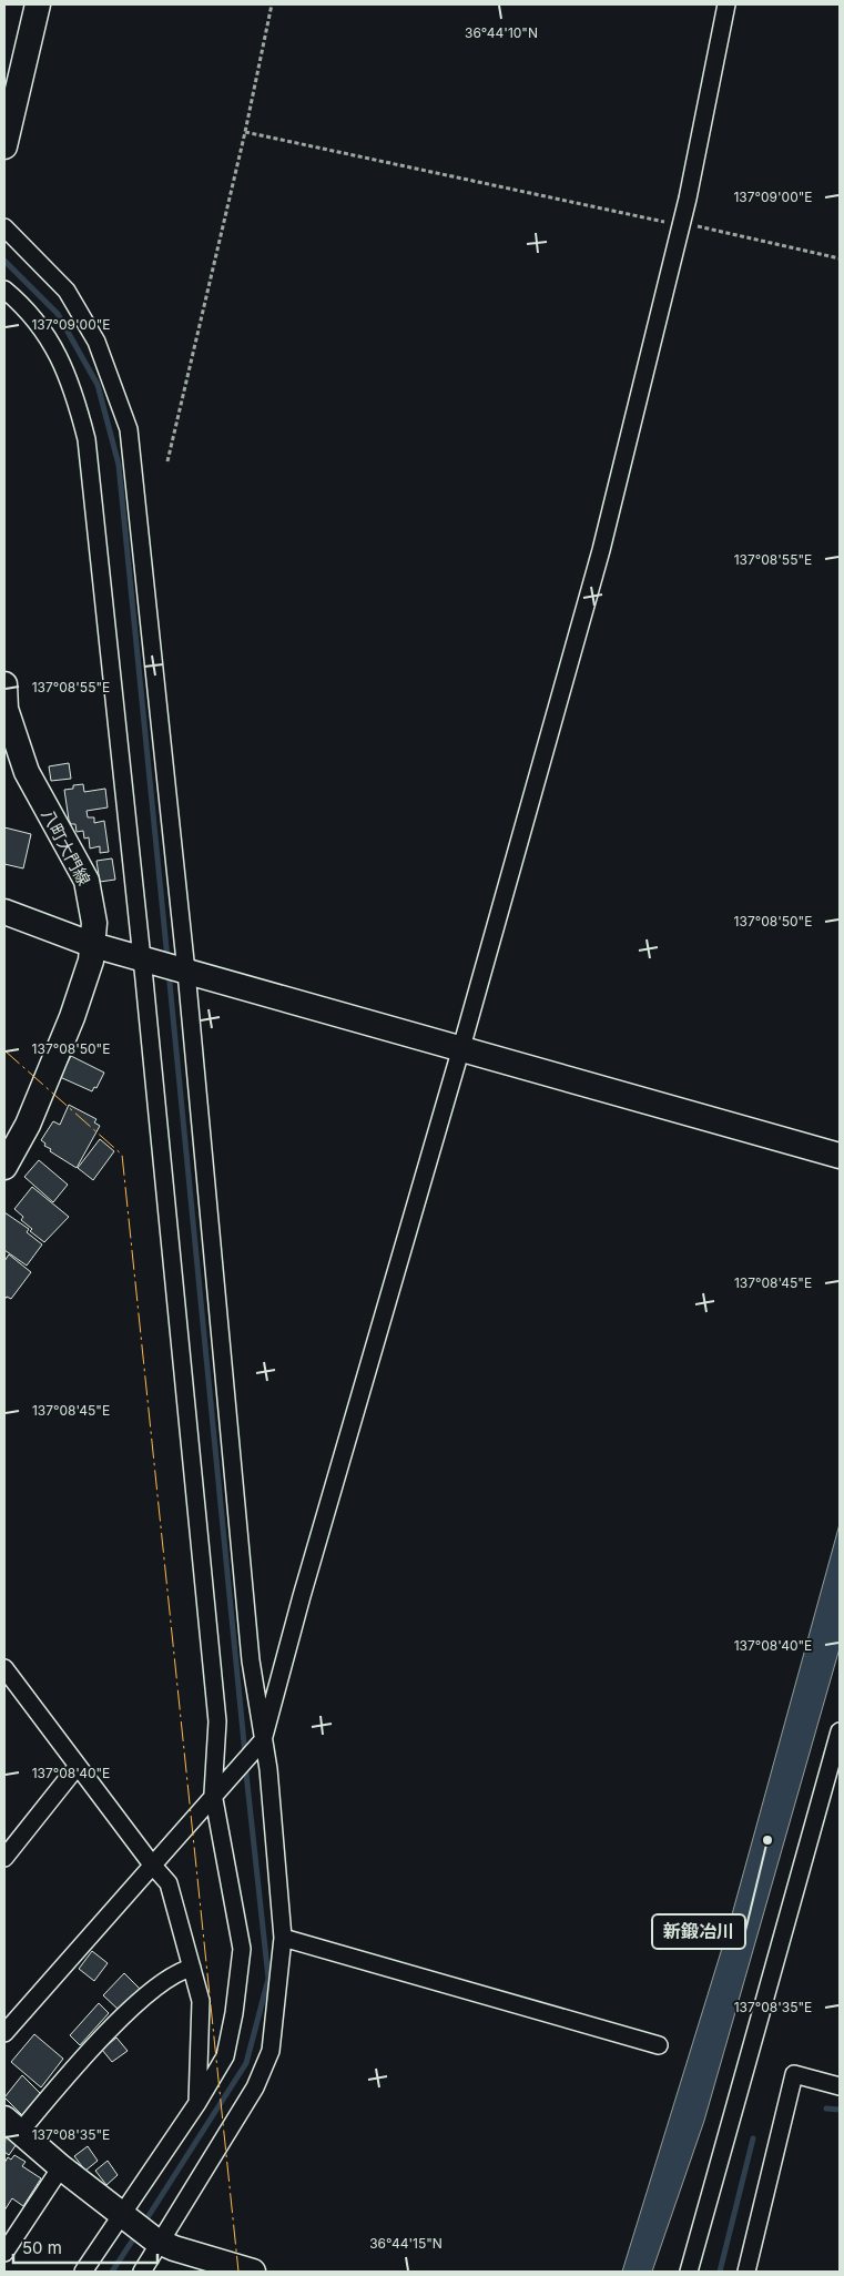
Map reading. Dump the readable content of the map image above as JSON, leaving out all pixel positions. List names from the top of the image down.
{
  "streets": {
    "main road": ["八町大門線"]
  },
  "places": ["新鍛冶川"],
  "scale_bar": "50 m",
  "coordinates": [
    "36°44'10\"N",
    "137°09'00\"E",
    "137°08'55\"E",
    "137°08'50\"E",
    "137°08'45\"E",
    "137°08'40\"E",
    "137°08'35\"E",
    "36°44'15\"N"
  ]
}
